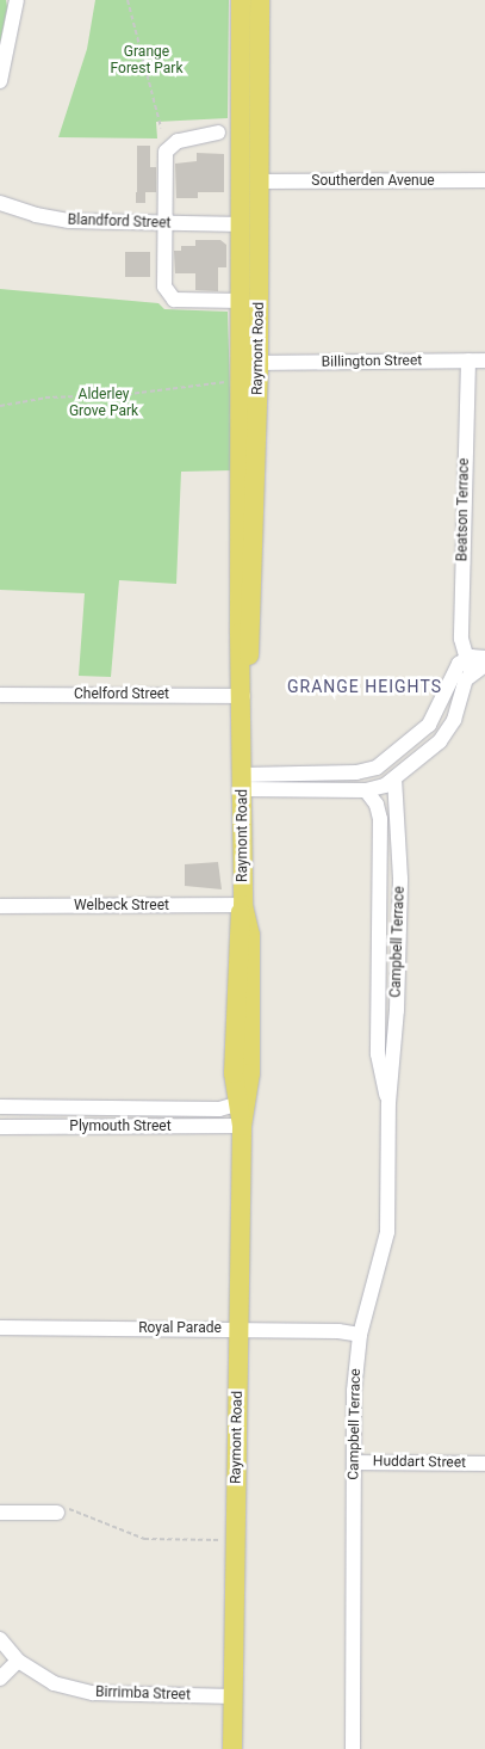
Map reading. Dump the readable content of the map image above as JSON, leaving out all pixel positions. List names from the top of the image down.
{
  "streets": {
    "main road": ["Raymont Road"],
    "street": [
      "Southerden Avenue",
      "Blandford Street",
      "Billington Street",
      "Beatson Terrace",
      "Chelford Street",
      "Welbeck Street",
      "Campbell Terrace",
      "Plymouth Street",
      "Royal Parade",
      "Huddart Street",
      "Birrimba Street"
    ]
  },
  "crossings": [
    ["Southerden Avenue", "Raymont Road"],
    ["Blandford Street", "Raymont Road"],
    ["Raymont Road", "Billington Street"],
    ["Raymont Road", "Beatson Terrace"],
    ["Raymont Road", "Chelford Street"],
    ["Raymont Road", "Welbeck Street"],
    ["Raymont Road", "Plymouth Street"],
    ["Raymont Road", "Royal Parade"],
    ["Raymont Road", "Birrimba Street"],
    ["Billington Street", "Beatson Terrace"],
    ["Beatson Terrace", "Campbell Terrace"],
    ["Campbell Terrace", "Royal Parade"],
    ["Campbell Terrace", "Huddart Street"]
  ],
  "districts": ["GRANGE HEIGHTS"],
  "parks": ["Grange Forest Park", "Alderley Grove Park"]
}
